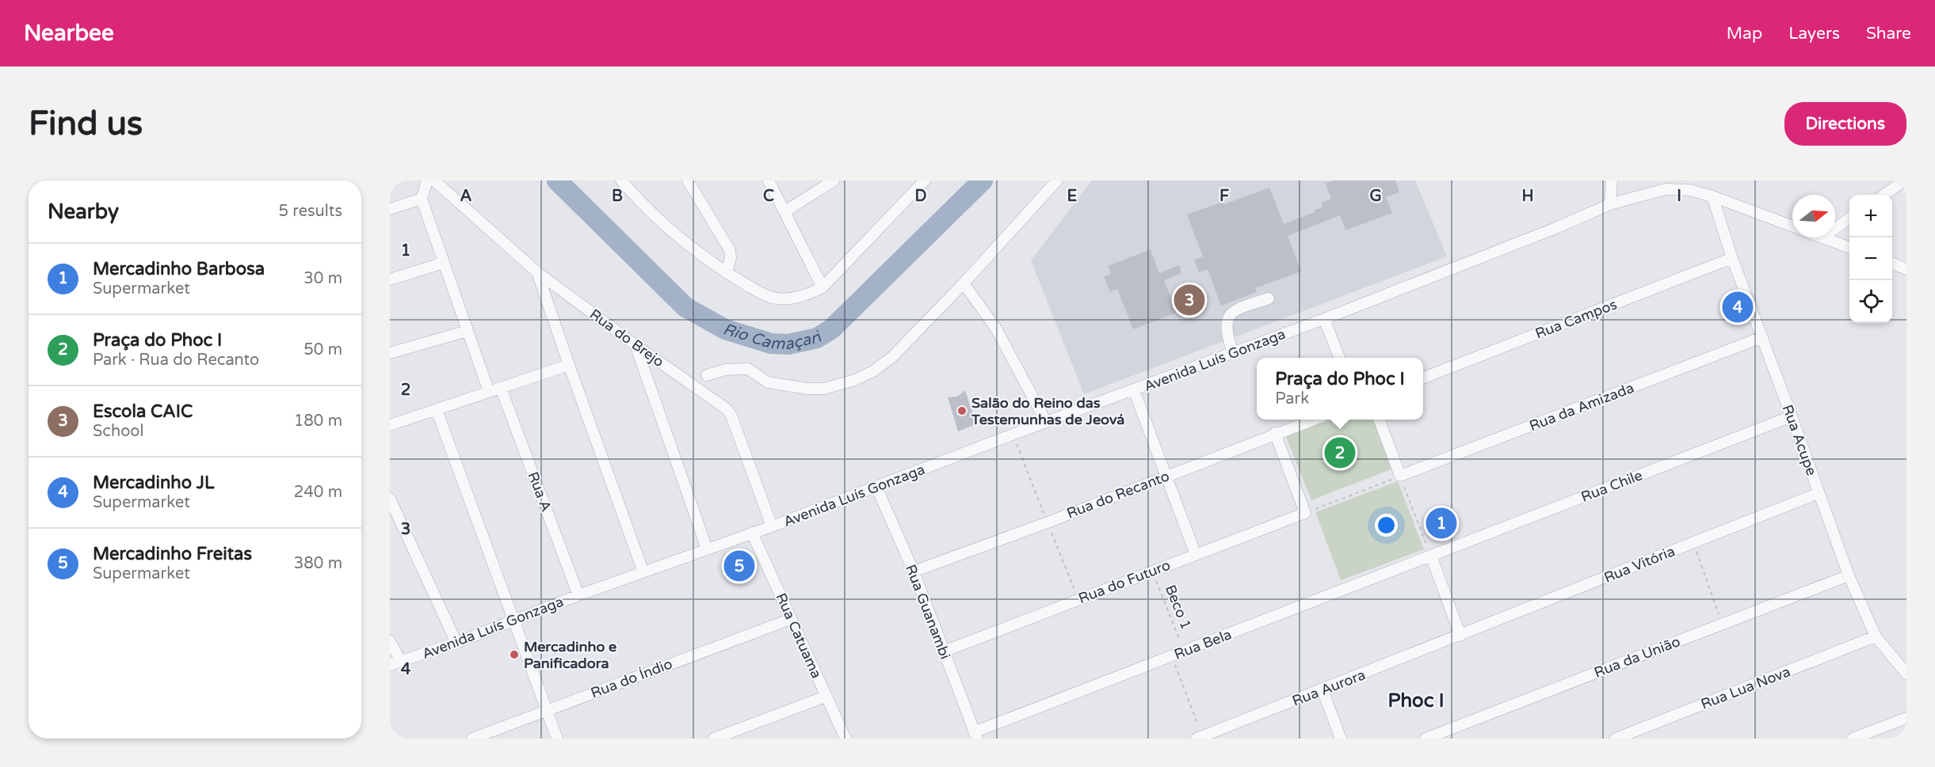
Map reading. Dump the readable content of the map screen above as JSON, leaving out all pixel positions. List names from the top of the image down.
{
  "streets": {
    "street": [
      "Rua Campos",
      "Rua do Brejo",
      "Avenida Luís Gonzaga",
      "Rua da Amizada",
      "Rua Acupe",
      "Rua Chile",
      "Rua A",
      "Rua do Recanto",
      "Rua Vitória",
      "Rua do Futuro",
      "Rua Guanambi",
      "Rua Catuama",
      "Rua Bela",
      "Rua da União",
      "Rua do Índio",
      "Rua Aurora",
      "Rua Lua Nova"
    ],
    "path": ["Beco 1"]
  },
  "crossings": [
    ["Rua Campos", "Rua Acupe"],
    ["Rua do Brejo", "Avenida Luís Gonzaga"],
    ["Avenida Luís Gonzaga", "Rua Acupe"],
    ["Avenida Luís Gonzaga", "Rua A"],
    ["Avenida Luís Gonzaga", "Rua Guanambi"],
    ["Avenida Luís Gonzaga", "Rua Catuama"],
    ["Rua da Amizada", "Rua Acupe"],
    ["Rua Acupe", "Rua Chile"],
    ["Rua Acupe", "Rua Vitória"],
    ["Rua Acupe", "Rua da União"],
    ["Rua Acupe", "Rua Lua Nova"],
    ["Rua Chile", "Rua Bela"],
    ["Rua do Recanto", "Rua Guanambi"],
    ["Rua Vitória", "Rua Aurora"],
    ["Rua do Futuro", "Beco 1"],
    ["Rua do Futuro", "Rua Guanambi"],
    ["Beco 1", "Rua Bela"],
    ["Rua Guanambi", "Rua Bela"],
    ["Rua Catuama", "Rua do Índio"]
  ],
  "districts": ["Phoc I"],
  "water": ["Rio Camaçari"],
  "places": ["Salão do Reino das Testemunhas de Jeová", "Mercadinho e Panificadora"],
  "north": "right",
  "page": {
    "header": "Nearbee",
    "nav": ["Map", "Layers", "Share"],
    "buttons": "Directions",
    "title": "Find us",
    "heading": ["Nearby", "5 results"],
    "map_buttons": ["+", "−"],
    "list": [
      {
        "mark": "1",
        "name": "Mercadinho Barbosa",
        "note": "Supermarket",
        "value": "30 m"
      },
      {
        "mark": "2",
        "name": "Praça do Phoc I",
        "note": "Park · Rua do Recanto",
        "value": "50 m"
      },
      {
        "mark": "3",
        "name": "Escola CAIC",
        "note": "School",
        "value": "180 m"
      },
      {
        "mark": "4",
        "name": "Mercadinho JL",
        "note": "Supermarket",
        "value": "240 m"
      },
      {
        "mark": "5",
        "name": "Mercadinho Freitas",
        "note": "Supermarket",
        "value": "380 m"
      }
    ],
    "pins": [
      "3",
      "4",
      "2",
      "1",
      "5"
    ],
    "popup": ["Praça do Phoc I", "Park"]
  },
  "grid": {
    "columns": [
      "A",
      "B",
      "C",
      "D",
      "E",
      "F",
      "G",
      "H",
      "I"
    ],
    "rows": [
      "1",
      "2",
      "3",
      "4"
    ]
  }
}
